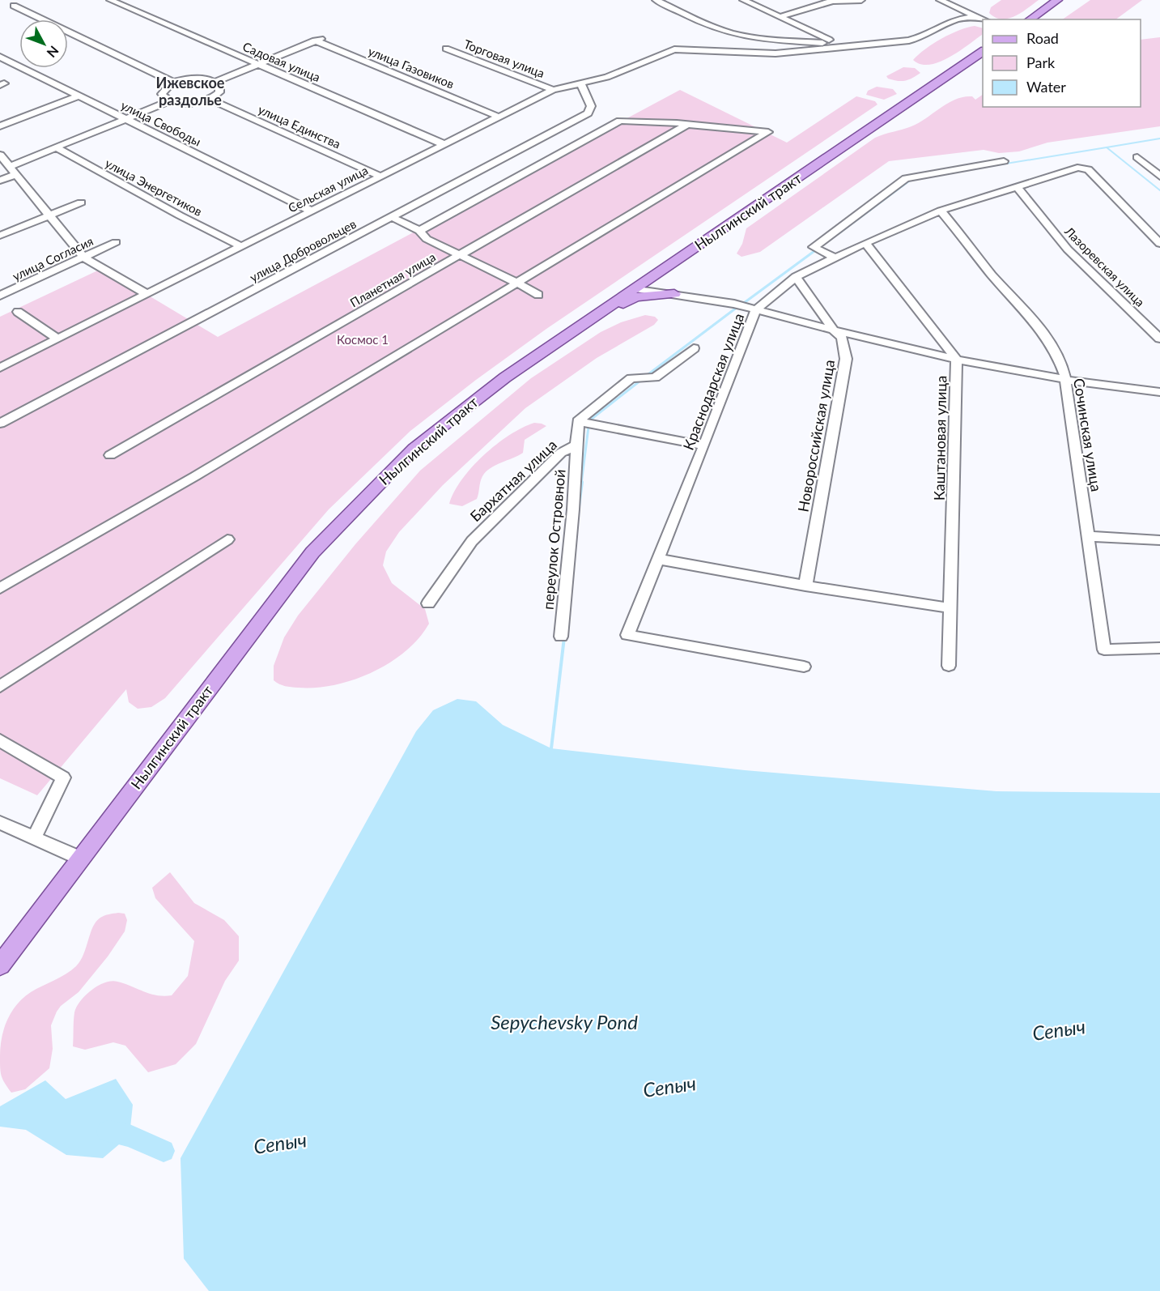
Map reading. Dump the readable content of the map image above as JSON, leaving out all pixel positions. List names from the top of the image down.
{
  "streets": {
    "main road": ["Нылгинский тракт"],
    "street": [
      "Торговая улица",
      "Садовая улица",
      "улица Газовиков",
      "улица Свободы",
      "улица Единства",
      "улица Энергетиков",
      "Сельская улица",
      "улица Добровольцев",
      "улица Согласия",
      "Лазоревская улица",
      "Планетная улица",
      "Краснодарская улица",
      "Сочинская улица",
      "Новороссийская улица",
      "Каштановая улица",
      "Бархатная улица",
      "переулок Островной"
    ]
  },
  "crossings": [
    ["Торговая улица", "Сельская улица"],
    ["Садовая улица", "улица Газовиков"],
    ["Садовая улица", "Сельская улица"],
    ["улица Газовиков", "Сельская улица"],
    ["улица Свободы", "Сельская улица"],
    ["улица Единства", "Сельская улица"],
    ["улица Энергетиков", "Сельская улица"],
    ["Сельская улица", "улица Добровольцев"],
    ["Лазоревская улица", "Краснодарская улица"],
    ["Краснодарская улица", "Сочинская улица"],
    ["Краснодарская улица", "Новороссийская улица"],
    ["Краснодарская улица", "Каштановая улица"],
    ["Бархатная улица", "переулок Островной"]
  ],
  "districts": ["Ижевское раздолье"],
  "water": ["Sepychevsky Pond", "Сепыч"],
  "parks": ["Космос 1"],
  "legend": ["Road", "Park", "Water"],
  "north": "bottom right"
}
